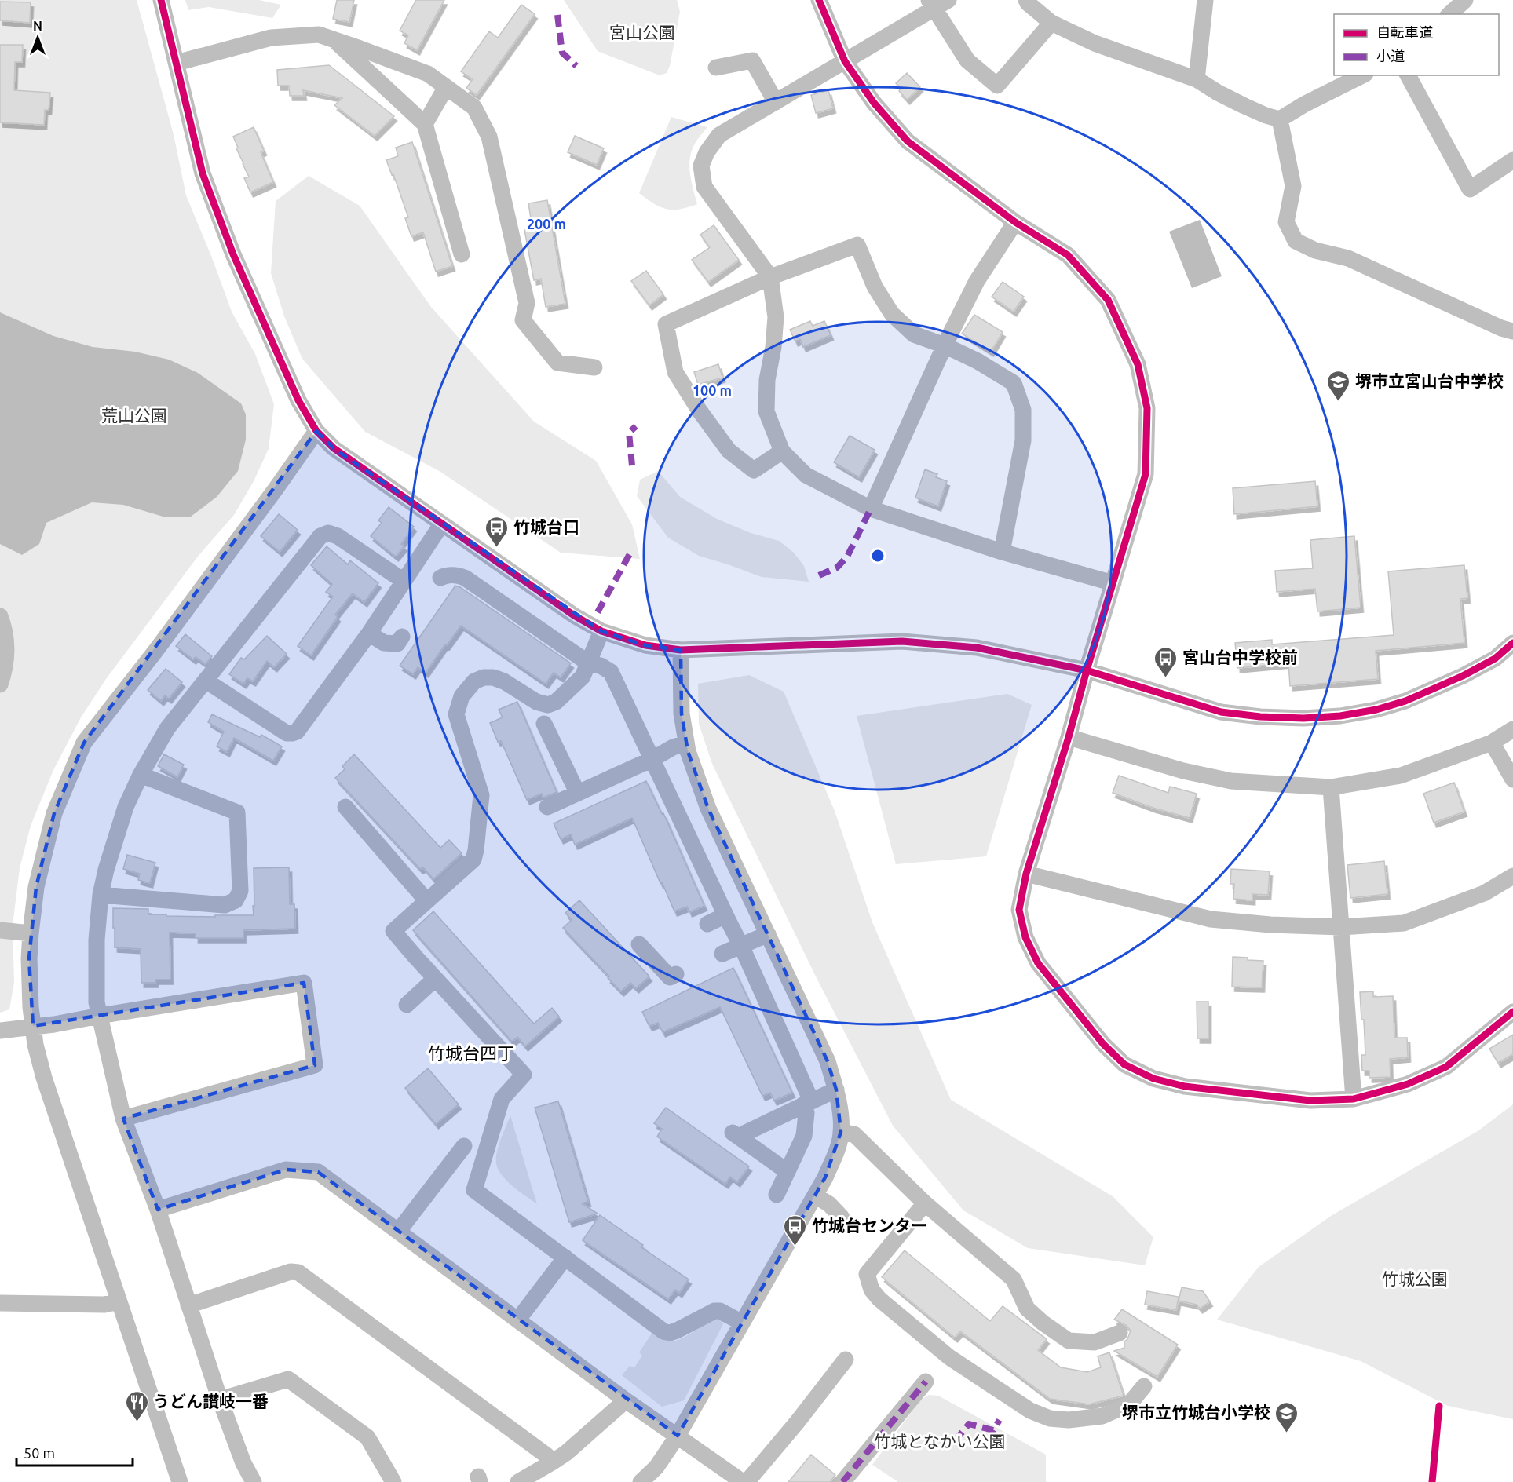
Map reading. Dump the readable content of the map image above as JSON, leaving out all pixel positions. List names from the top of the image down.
{
  "districts": ["竹城台四丁"],
  "parks": [
    "宮山公園",
    "荒山公園",
    "竹城公園",
    "竹城となかい公園"
  ],
  "places": {
    "school or university": ["堺市立宮山台中学校", "堺市立竹城台小学校"],
    "bus stop": ["竹城台口", "宮山台中学校前", "竹城台センター"],
    "restaurant": ["うどん讃岐一番"]
  },
  "legend": ["自転車道", "小道"],
  "scale_bar": "50 m",
  "north": "top",
  "rings": ["200 m", "100 m"]
}
